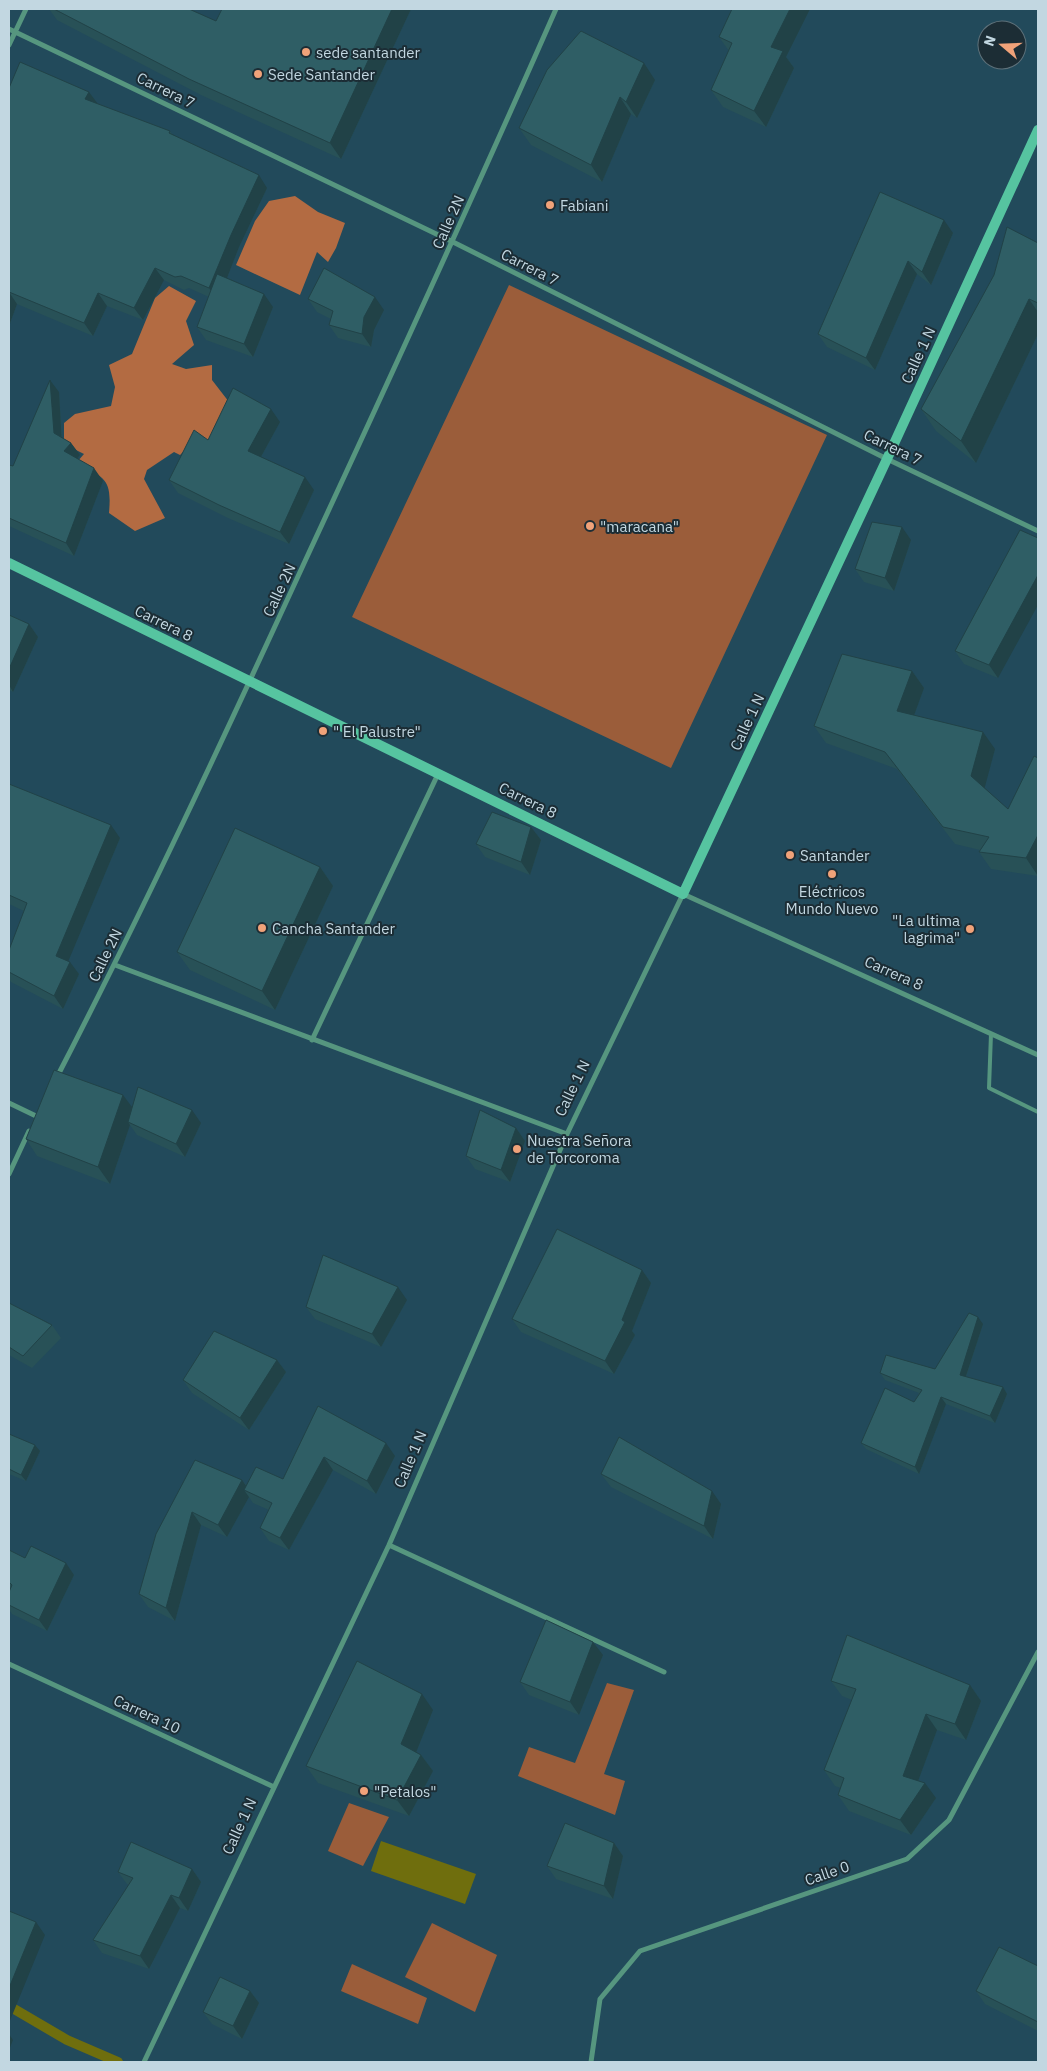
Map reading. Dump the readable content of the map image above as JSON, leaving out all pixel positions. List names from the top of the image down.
{
  "streets": {
    "street": [
      "Carrera 7",
      "Calle 2N",
      "Calle 1 N",
      "Carrera 8",
      "Carrera 10",
      "Calle 0"
    ]
  },
  "crossings": [
    ["Carrera 7", "Calle 2N"],
    ["Carrera 7", "Calle 1 N"],
    ["Calle 2N", "Carrera 8"],
    ["Calle 1 N", "Carrera 8"],
    ["Calle 1 N", "Carrera 10"]
  ],
  "places": [
    "sede santander",
    "Sede Santander",
    "Fabiani",
    "\"maracana\"",
    "\" El Palustre\"",
    "Santander",
    "Eléctricos Mundo Nuevo",
    "Cancha Santander",
    "\"La ultima lagrima\"",
    "Nuestra Señora de Torcoroma",
    "\"Petalos\""
  ],
  "north": "left"
}
